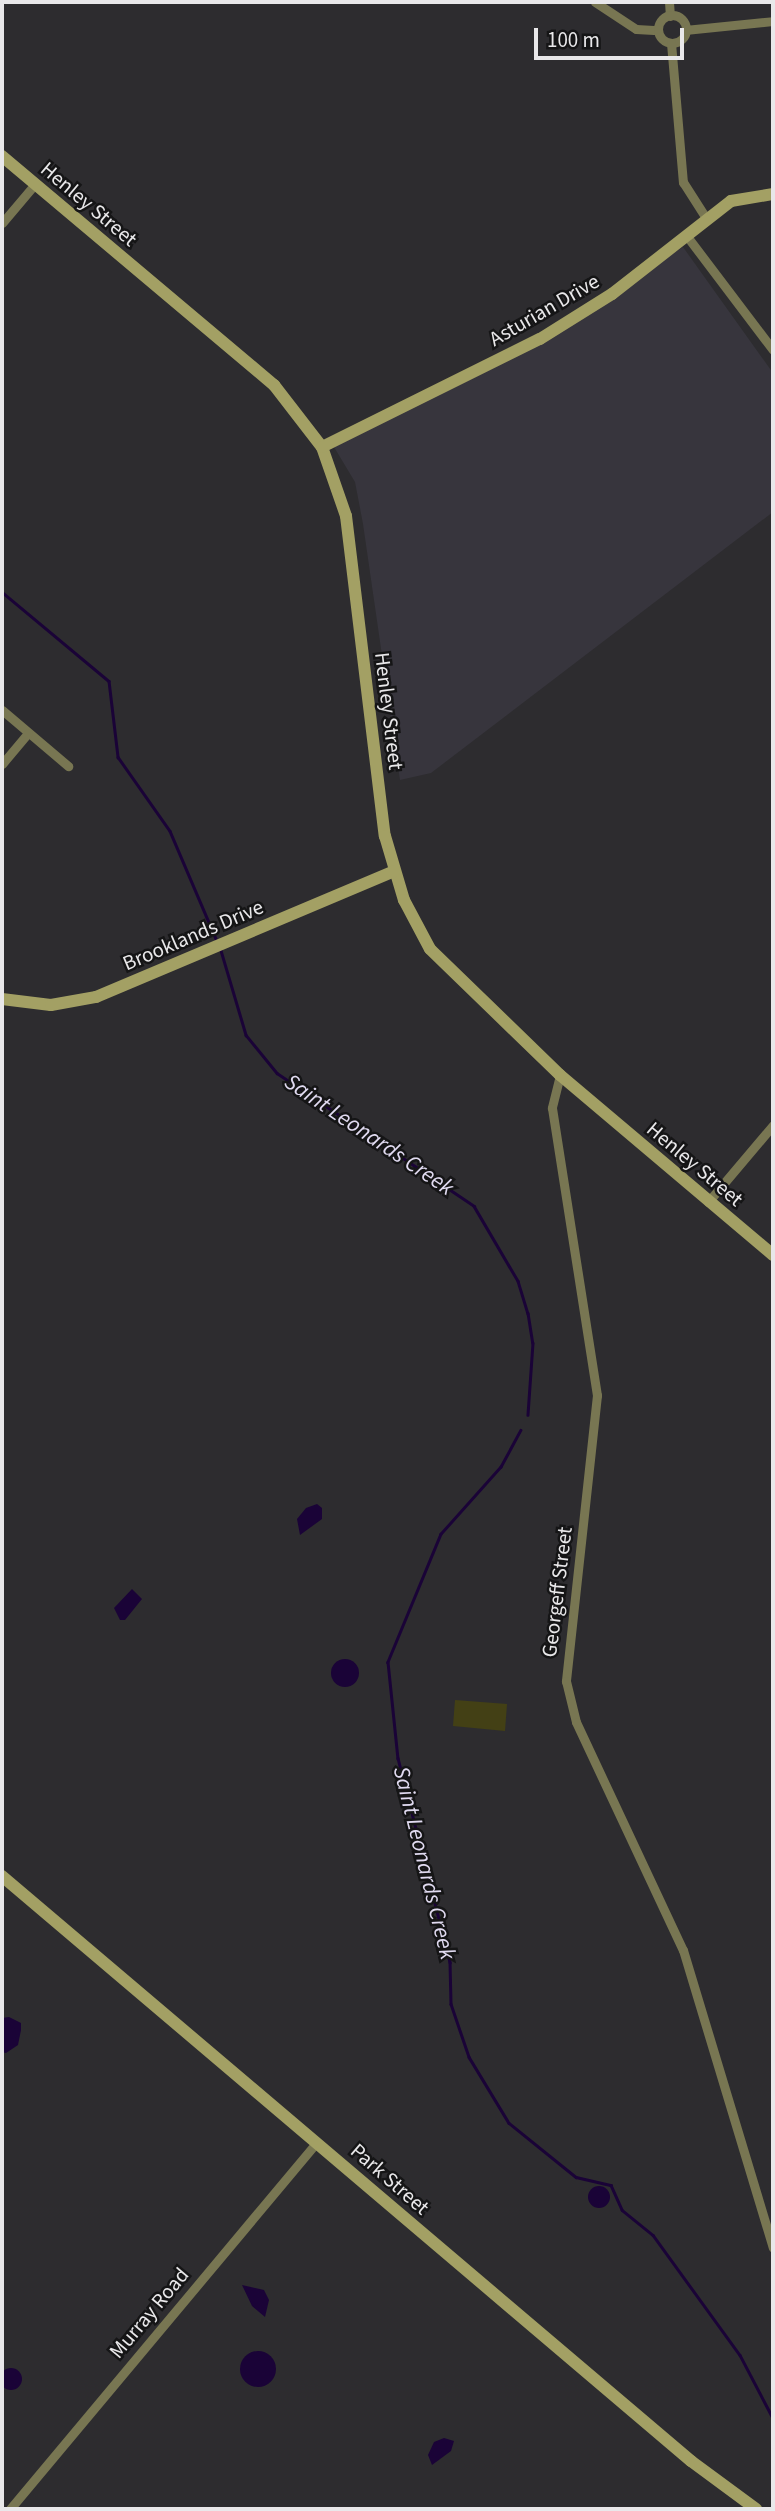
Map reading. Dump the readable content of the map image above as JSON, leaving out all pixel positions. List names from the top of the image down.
{
  "streets": {
    "street": [
      "Henley Street",
      "Asturian Drive",
      "Brooklands Drive",
      "Georgeff Street",
      "Park Street",
      "Murray Road"
    ]
  },
  "crossings": [
    ["Henley Street", "Asturian Drive"],
    ["Henley Street", "Brooklands Drive"],
    ["Henley Street", "Georgeff Street"],
    ["Park Street", "Murray Road"]
  ],
  "water": ["Saint Leonards Creek"],
  "scale_bar": "100 m"
}
